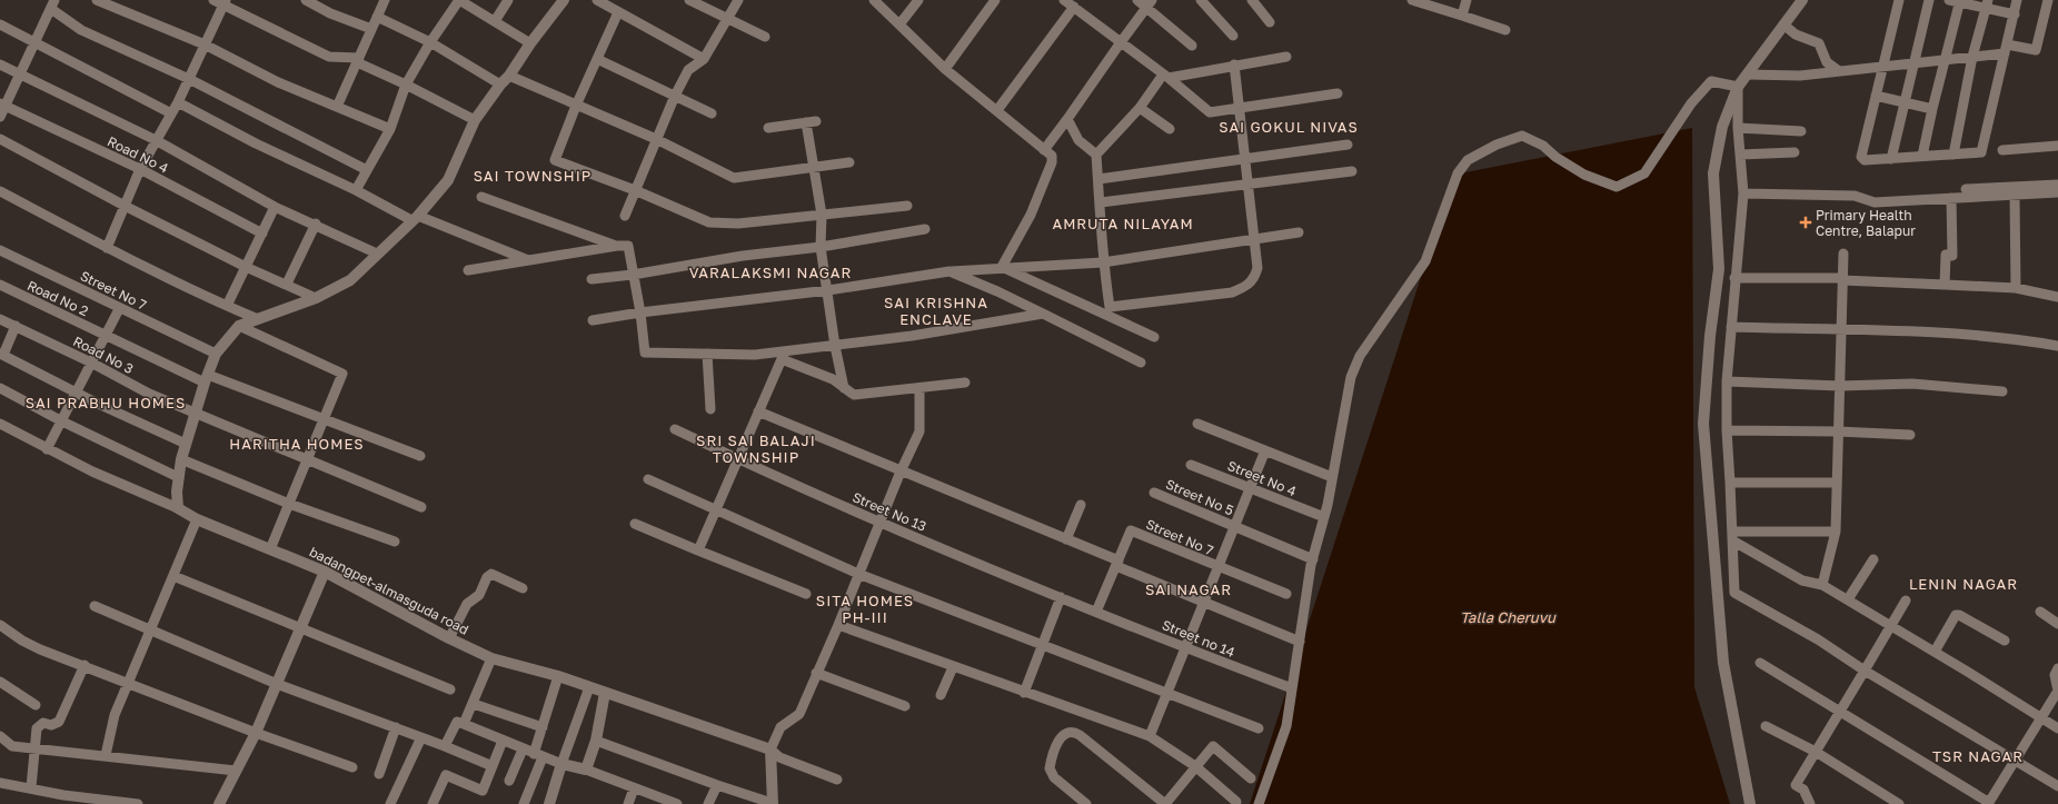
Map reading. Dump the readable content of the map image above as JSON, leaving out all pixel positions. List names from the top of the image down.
{
  "streets": {
    "street": [
      "Road No 4",
      "Street No 7",
      "Road No 2",
      "Road No 3",
      "Street No 4",
      "Street No 5",
      "Street No 13",
      "badangpet-almasguda road",
      "Street no 14"
    ]
  },
  "crossings": [
    ["Street No 13", "Street no 14"]
  ],
  "districts": [
    "SAI GOKUL NIVAS",
    "SAI TOWNSHIP",
    "AMRUTA NILAYAM",
    "VARALAKSMI NAGAR",
    "SAI KRISHNA ENCLAVE",
    "SAI PRABHU HOMES",
    "SRI SAI BALAJI TOWNSHIP",
    "HARITHA HOMES",
    "LENIN NAGAR",
    "SAI NAGAR",
    "SITA HOMES PH-III",
    "TSR NAGAR"
  ],
  "water": ["Talla Cheruvu"],
  "places": {
    "health": ["Primary Health Centre, Balapur"]
  }
}
